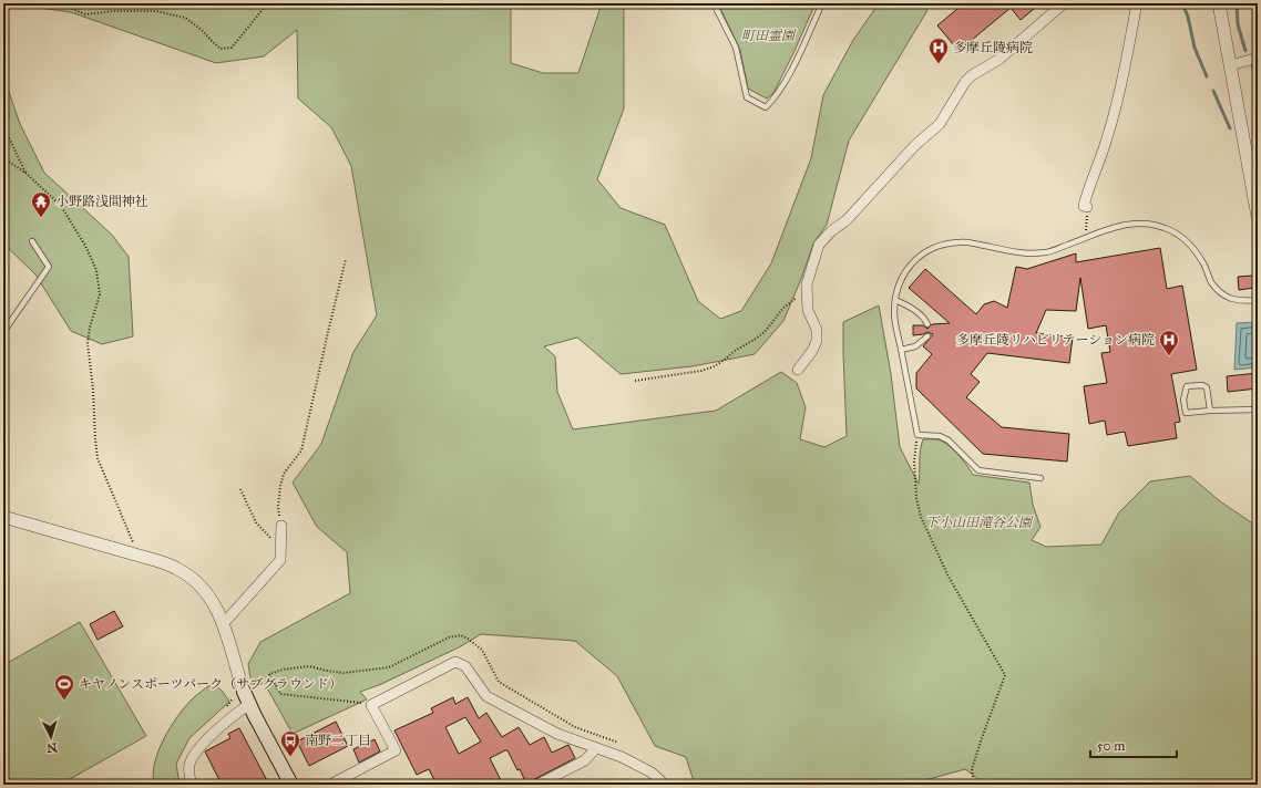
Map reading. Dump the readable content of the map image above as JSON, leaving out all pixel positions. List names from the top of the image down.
{
  "parks": ["町田霊園", "下小山田滝谷公園"],
  "places": {
    "hospital": ["多摩丘陵病院", "多摩丘陵リハビリテーション病院"],
    "temple": ["小野路浅間神社"],
    "sports": ["キヤノンスポーツパーク（サブグラウンド）"],
    "bus stop": ["南野二丁目"]
  },
  "scale_bar": "50 m",
  "north": "bottom"
}
